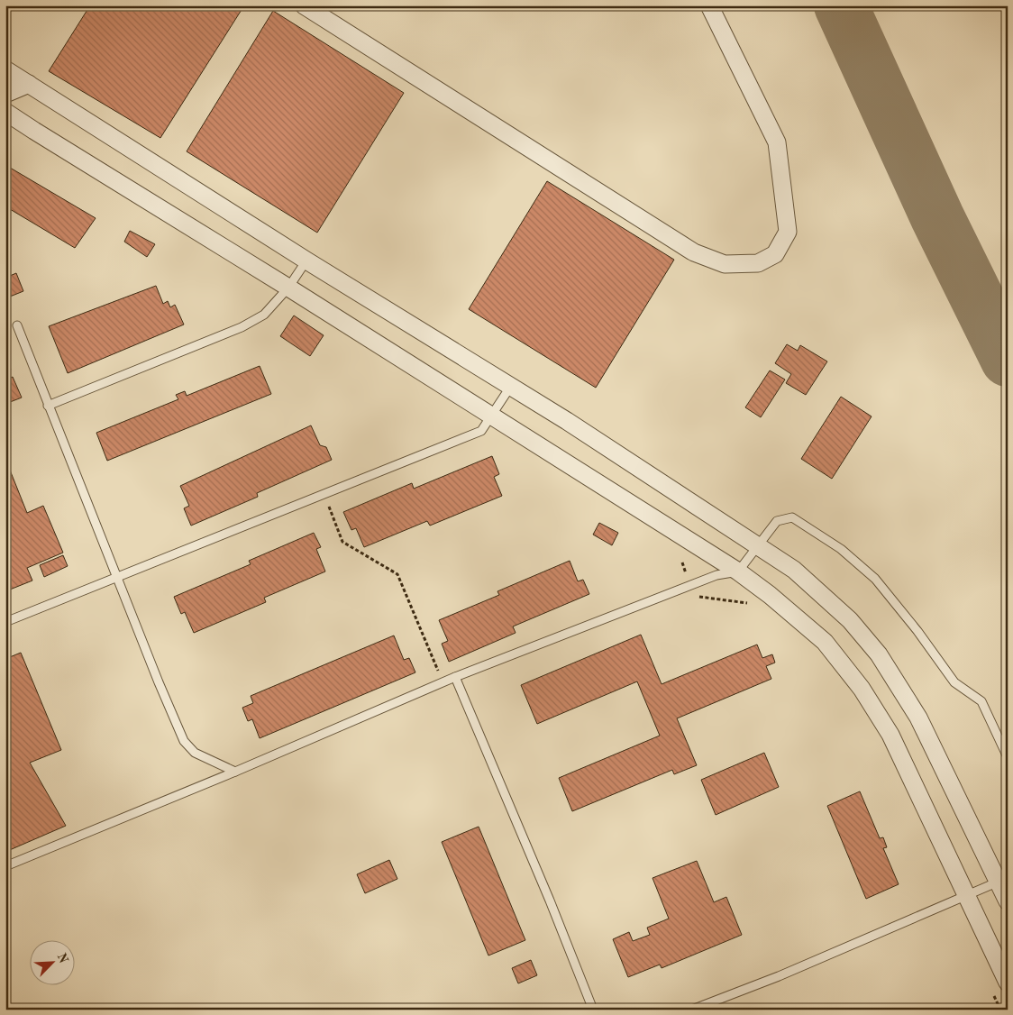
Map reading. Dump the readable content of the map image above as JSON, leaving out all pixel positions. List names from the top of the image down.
{
  "north": "top right"
}
